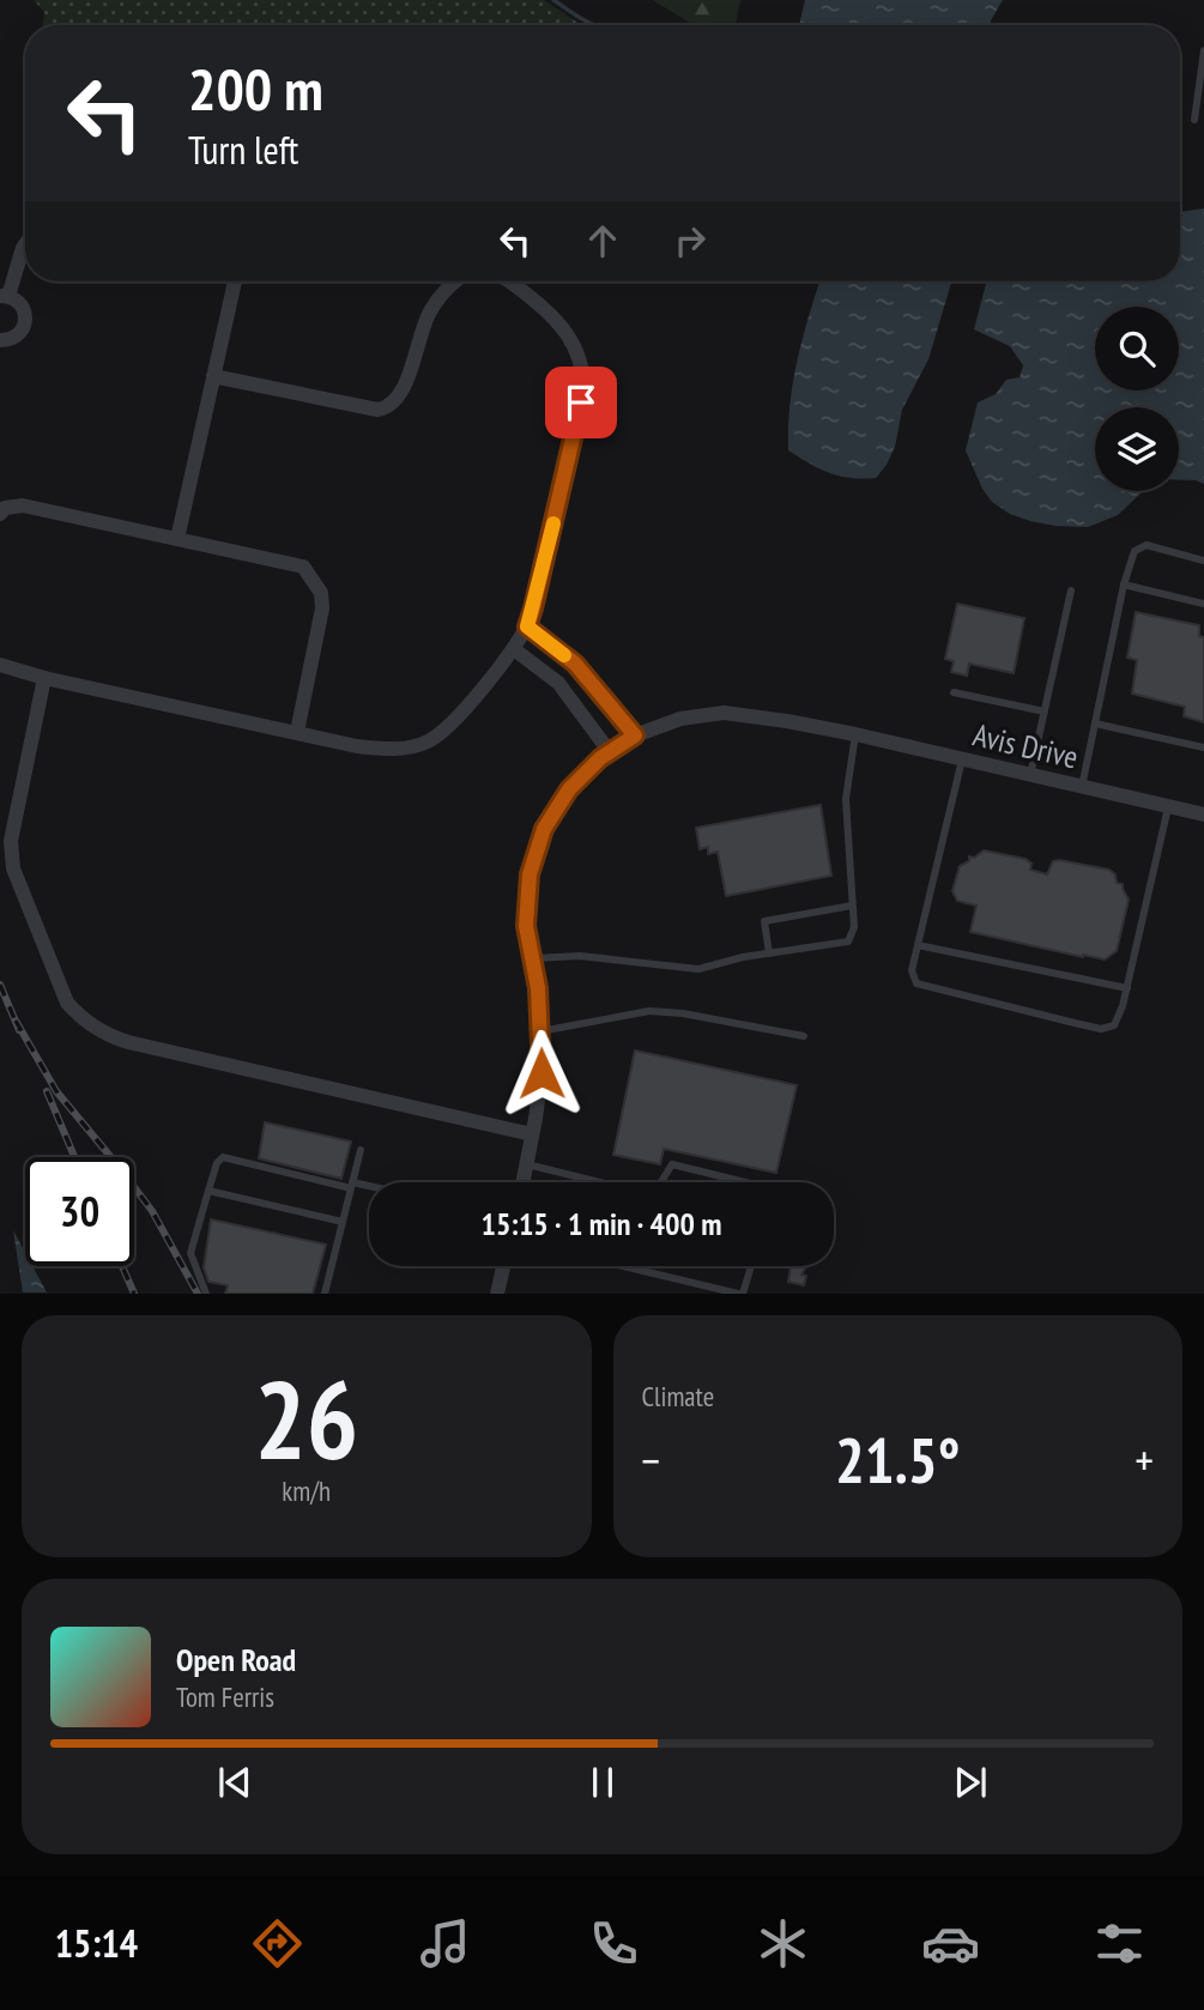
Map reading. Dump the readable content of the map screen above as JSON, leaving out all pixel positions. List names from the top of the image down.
{
  "streets": {
    "street": ["Avis Drive"]
  },
  "page": {
    "turn": ["200 m", "Turn left"],
    "limit": "30",
    "trip": "15:15 · 1 min · 400 m",
    "tile": [
      ["26", "km/h"],
      "Climate"
    ],
    "heat": ["−", "21.5°", "+"],
    "song": ["Open Road", "Tom Ferris"],
    "tabs": "15:14"
  }
}
